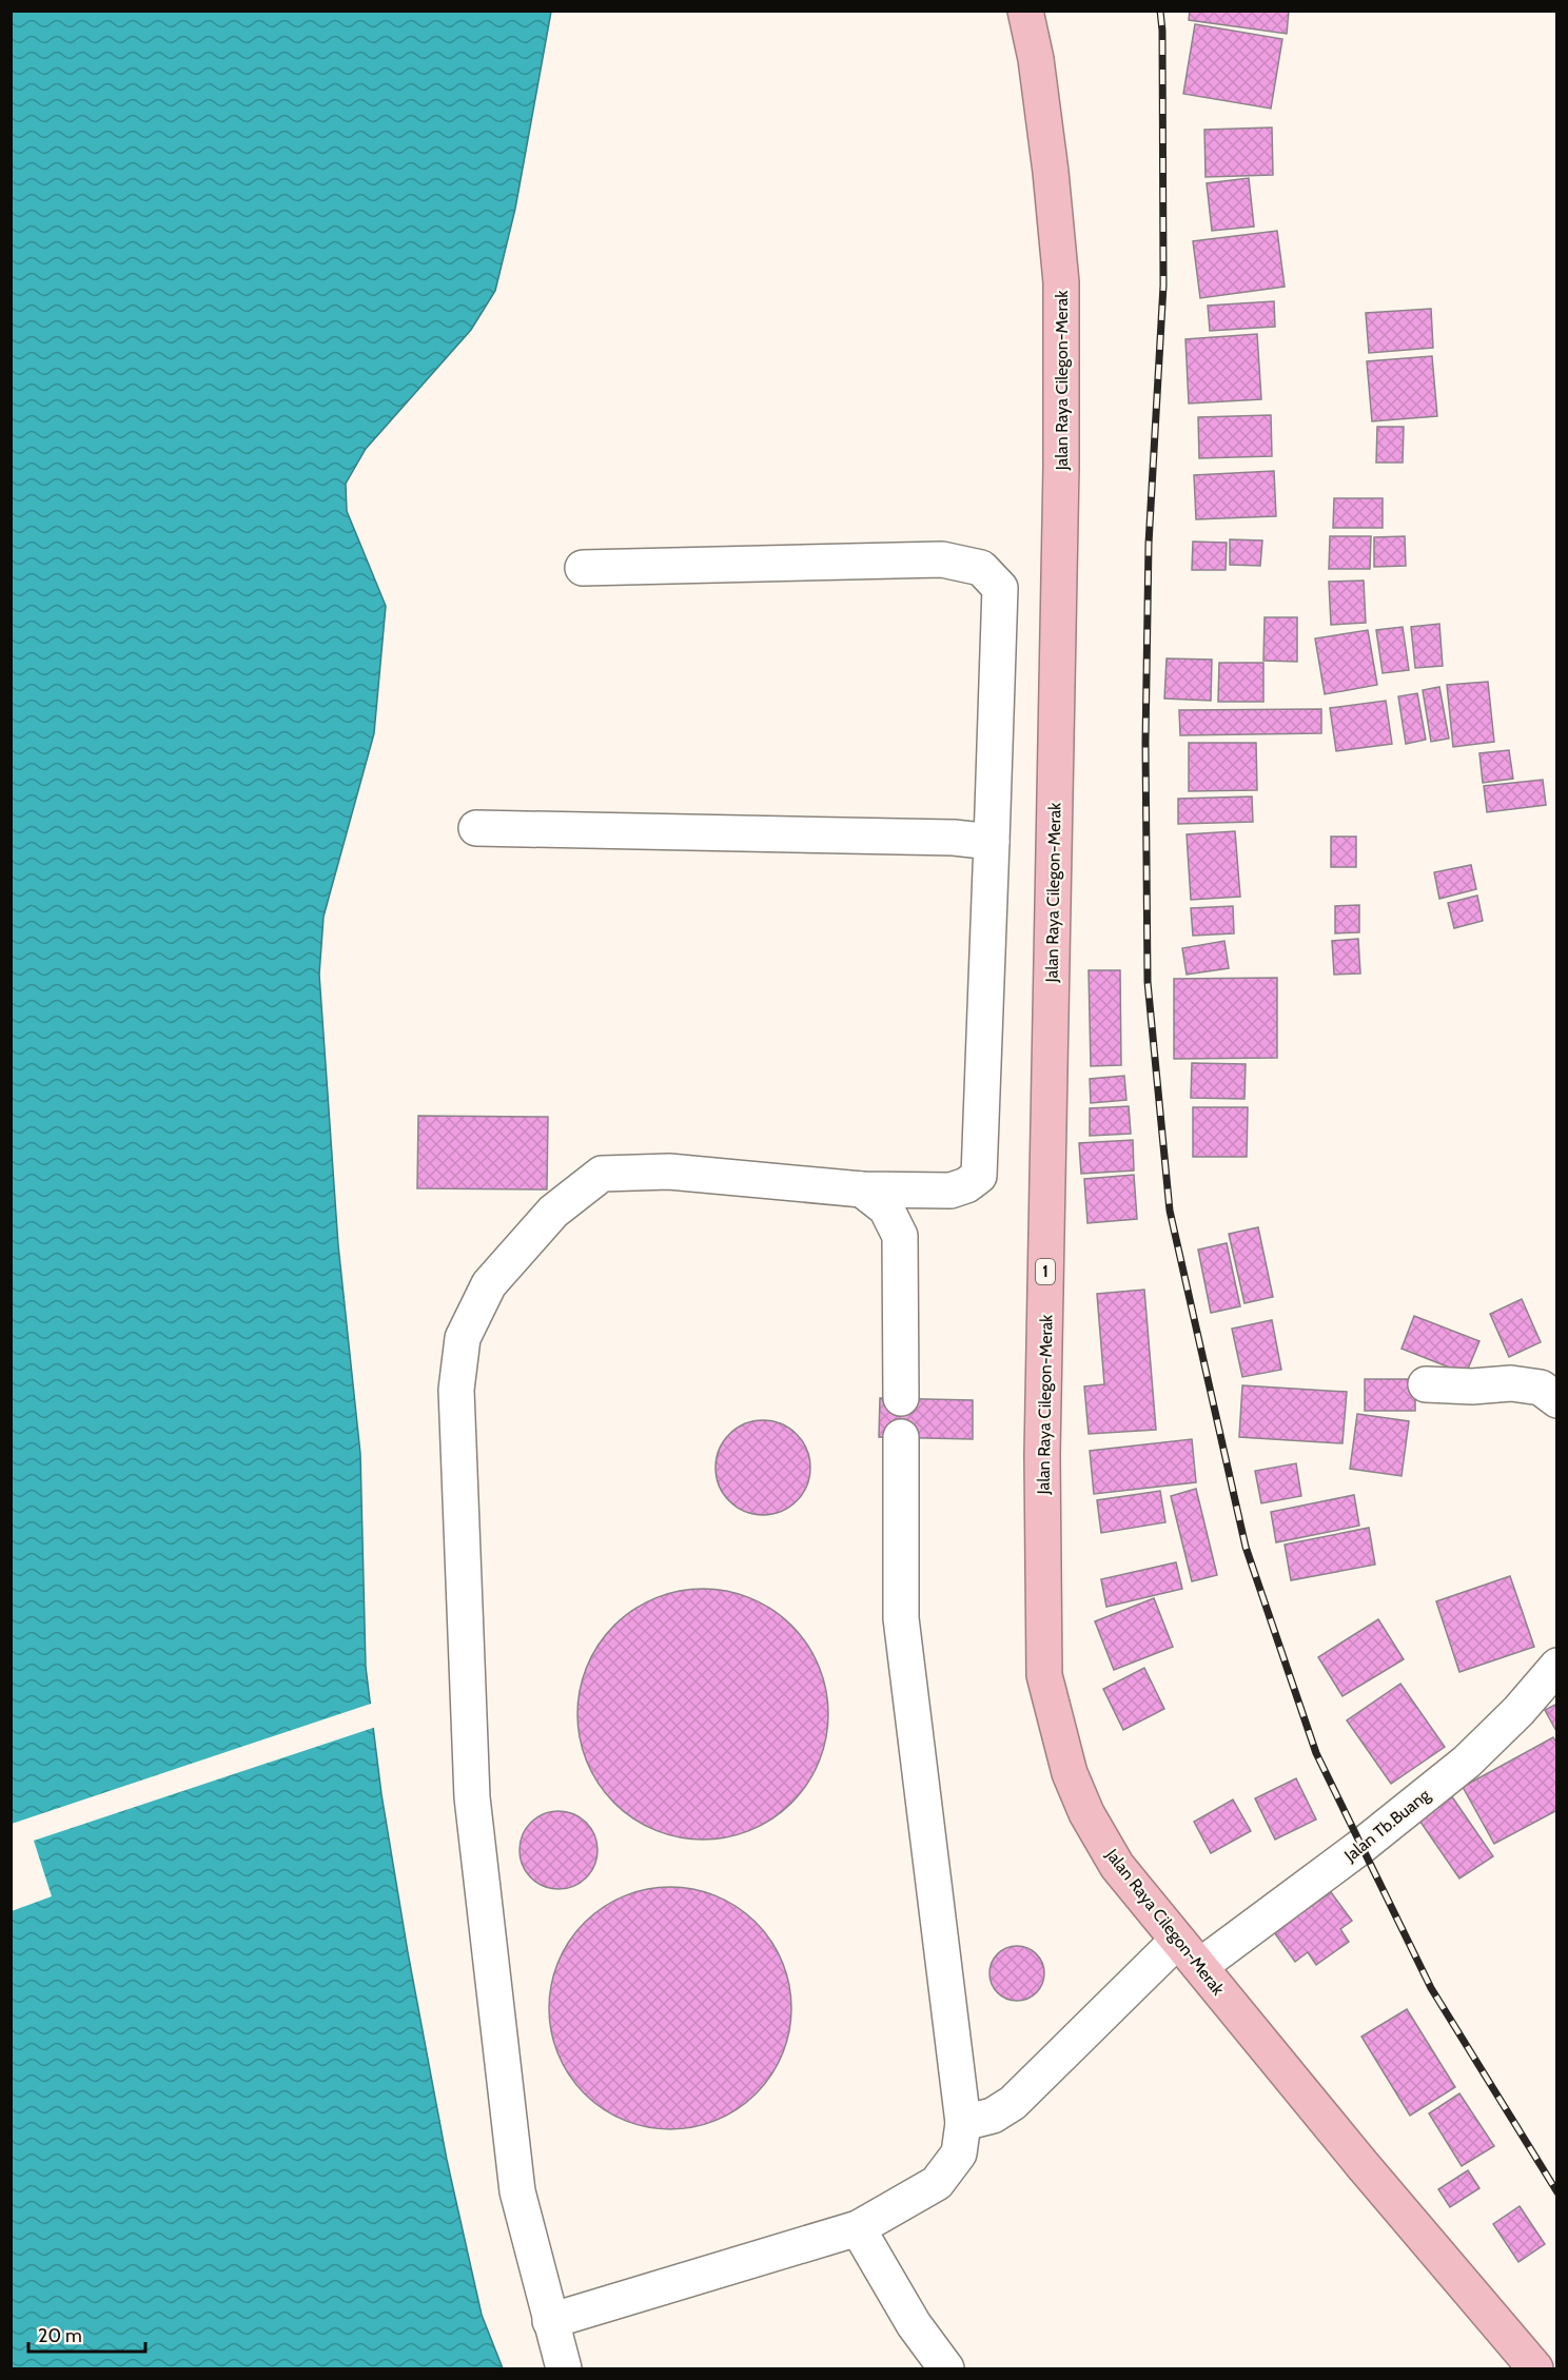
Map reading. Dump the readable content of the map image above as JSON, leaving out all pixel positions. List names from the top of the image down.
{
  "streets": {
    "highway": ["Jalan Raya Cilegon-Merak", "1"],
    "street": ["Jalan Tb.Buang"]
  },
  "crossings": [
    ["Jalan Raya Cilegon-Merak", "Jalan Tb.Buang"]
  ],
  "scale_bar": "20 m"
}
